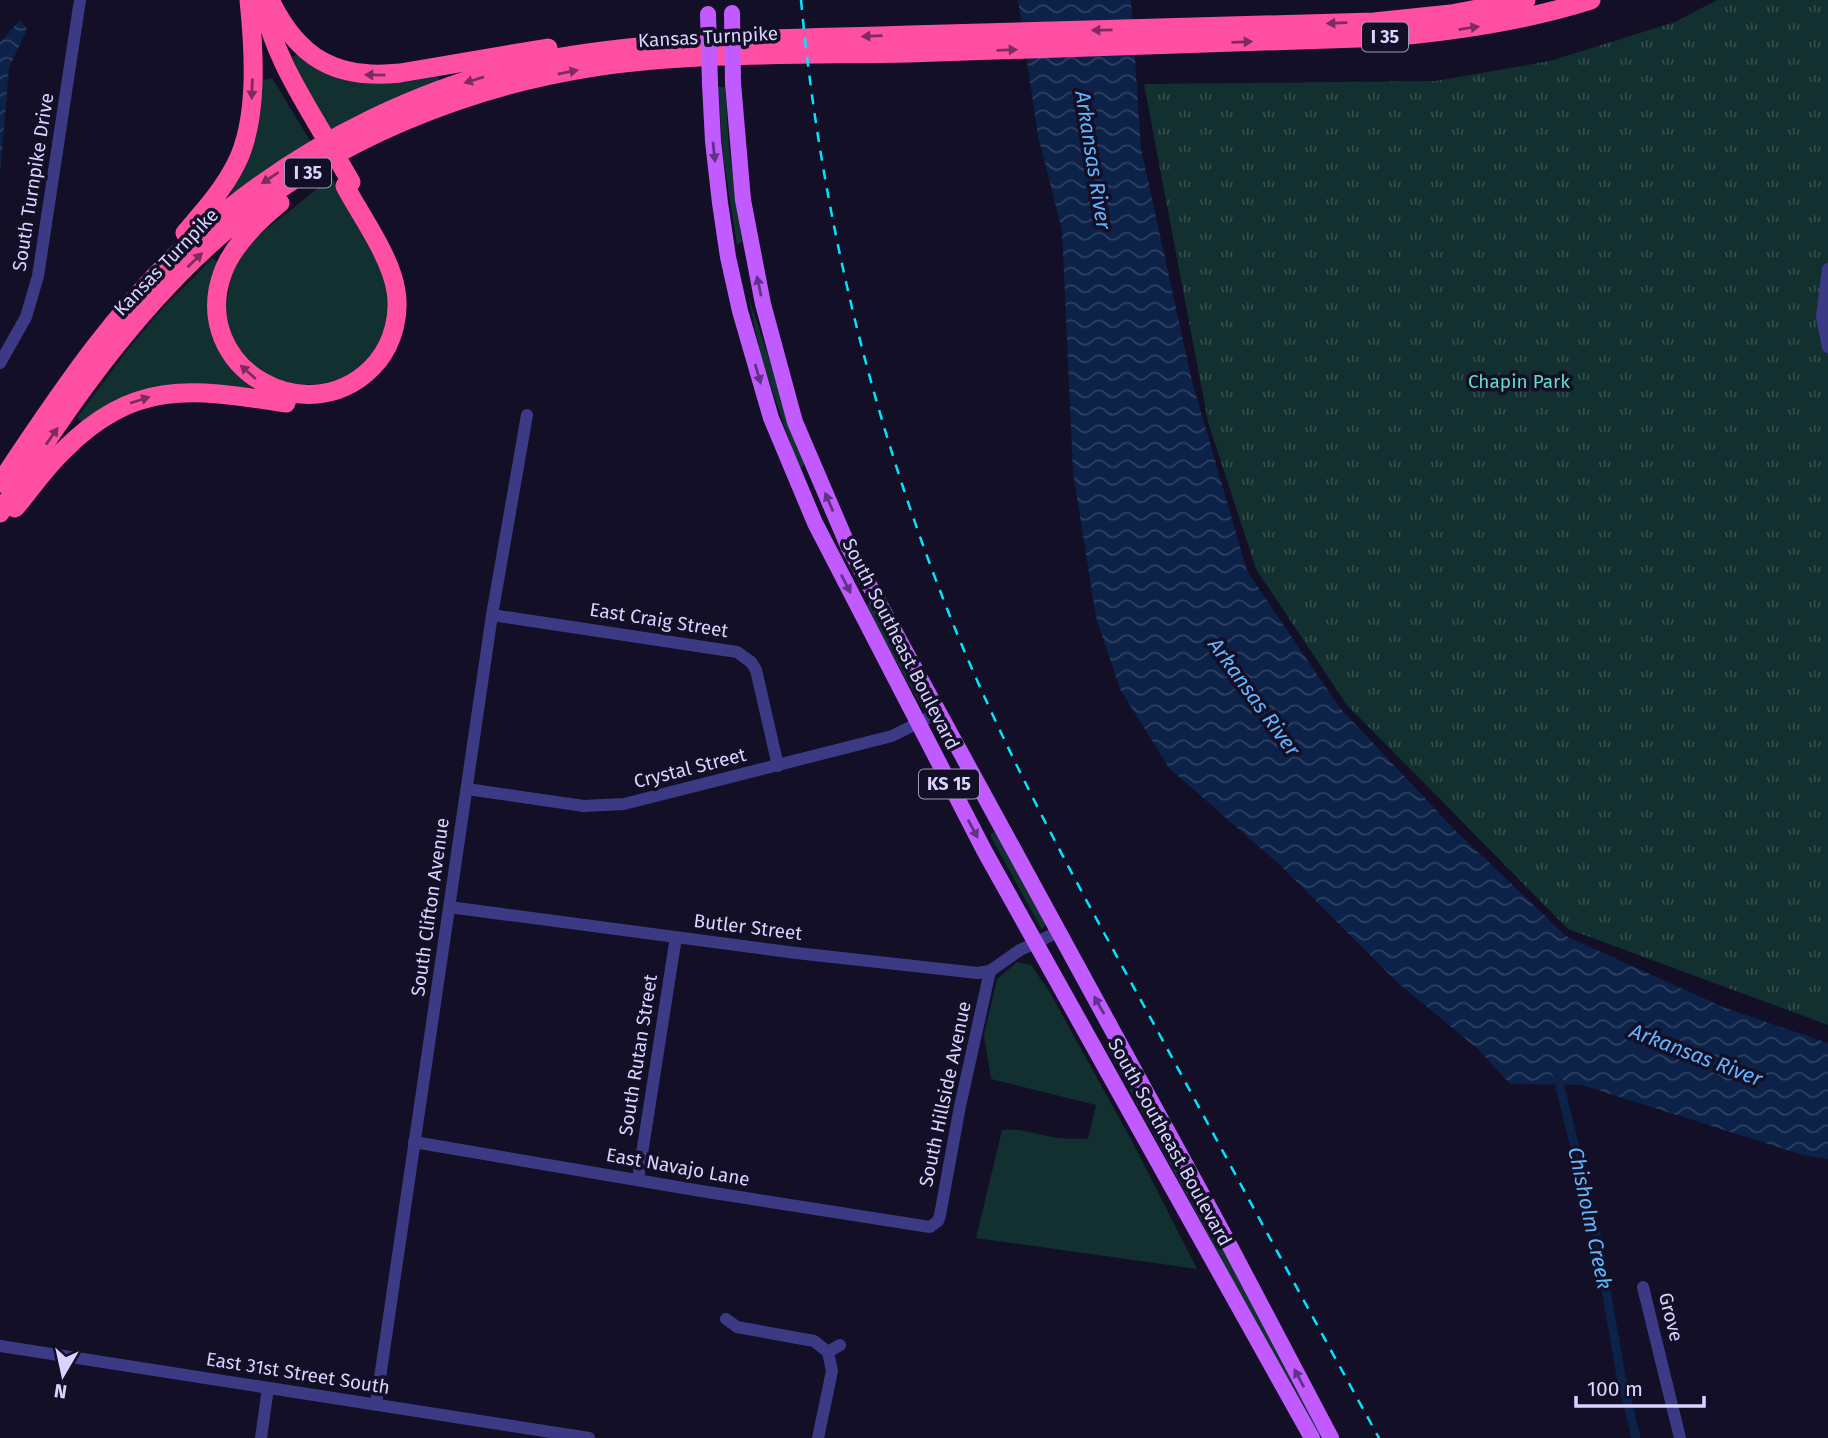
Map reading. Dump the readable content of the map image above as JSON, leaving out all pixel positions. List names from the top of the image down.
{
  "streets": {
    "highway": ["Kansas Turnpike", "I 35"],
    "main road": ["South Southeast Boulevard", "KS 15"],
    "street": [
      "South Turnpike Drive",
      "East Craig Street",
      "Crystal Street",
      "South Clifton Avenue",
      "Butler Street",
      "South Rutan Street",
      "South Hillside Avenue",
      "East Navajo Lane",
      "Grove",
      "East 31st Street South"
    ]
  },
  "crossings": [
    ["East Craig Street", "Crystal Street"],
    ["East Craig Street", "South Clifton Avenue"],
    ["South Southeast Boulevard", "Crystal Street"],
    ["Crystal Street", "South Clifton Avenue"],
    ["South Clifton Avenue", "Butler Street"],
    ["South Clifton Avenue", "East Navajo Lane"],
    ["South Clifton Avenue", "East 31st Street South"],
    ["Butler Street", "South Rutan Street"],
    ["Butler Street", "South Hillside Avenue"],
    ["South Rutan Street", "East Navajo Lane"],
    ["South Hillside Avenue", "East Navajo Lane"]
  ],
  "water": ["Arkansas River", "Chisholm Creek"],
  "parks": ["Chapin Park"],
  "scale_bar": "100 m",
  "north": "bottom"
}
